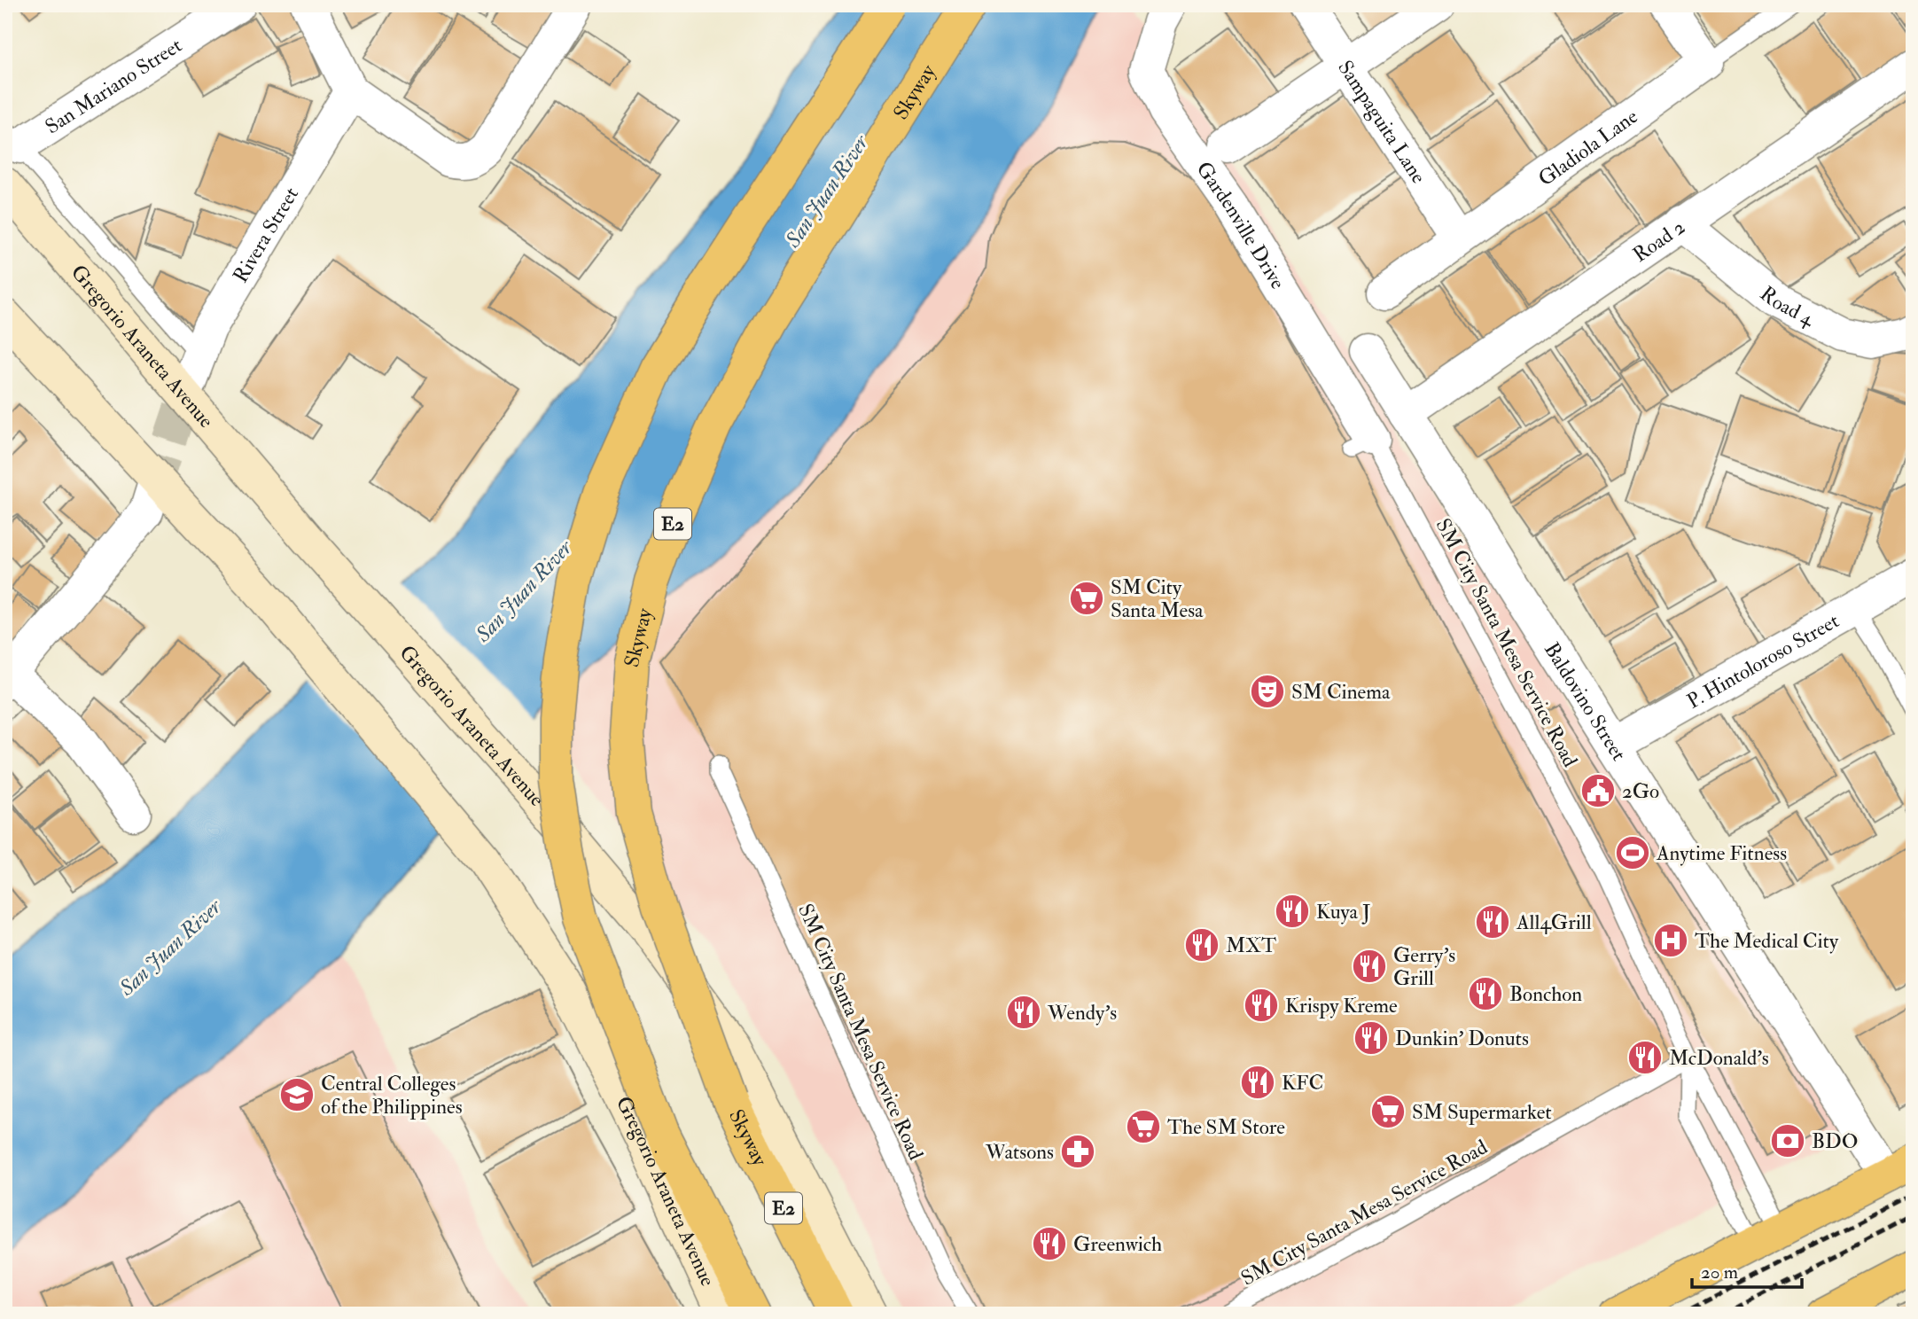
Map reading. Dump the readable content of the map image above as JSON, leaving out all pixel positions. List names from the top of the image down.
{
  "streets": {
    "main road": ["Skyway", "Gregorio Araneta Avenue", "E2"],
    "street": [
      "San Mariano Street",
      "Sampaguita Lane",
      "Gladiola Lane",
      "Gardenville Drive",
      "Rivera Street",
      "Road 2",
      "Road 4",
      "P. Hintoloroso Street",
      "Baldovino Street"
    ],
    "lane": ["SM City Santa Mesa Service Road"]
  },
  "crossings": [
    ["Sampaguita Lane", "Gladiola Lane"],
    ["Gardenville Drive", "SM City Santa Mesa Service Road"],
    ["Road 2", "Road 4"],
    ["Road 2", "Baldovino Street"],
    ["P. Hintoloroso Street", "Baldovino Street"]
  ],
  "water": ["San Juan River"],
  "places": {
    "supermarket": ["SM City Santa Mesa", "SM Supermarket", "The SM Store"],
    "theatre": ["SM Cinema"],
    "public building": ["2Go"],
    "sports": ["Anytime Fitness"],
    "restaurant": [
      "Kuya J",
      "All4Grill",
      "MXT",
      "Gerry's Grill",
      "Bonchon",
      "Krispy Kreme",
      "Wendy's",
      "Dunkin' Donuts",
      "McDonald's",
      "KFC",
      "Greenwich"
    ],
    "hospital": ["The Medical City"],
    "school or university": ["Central Colleges of the Philippines"],
    "bank": ["BDO"],
    "pharmacy": ["Watsons"]
  },
  "scale_bar": "20 m"
}
